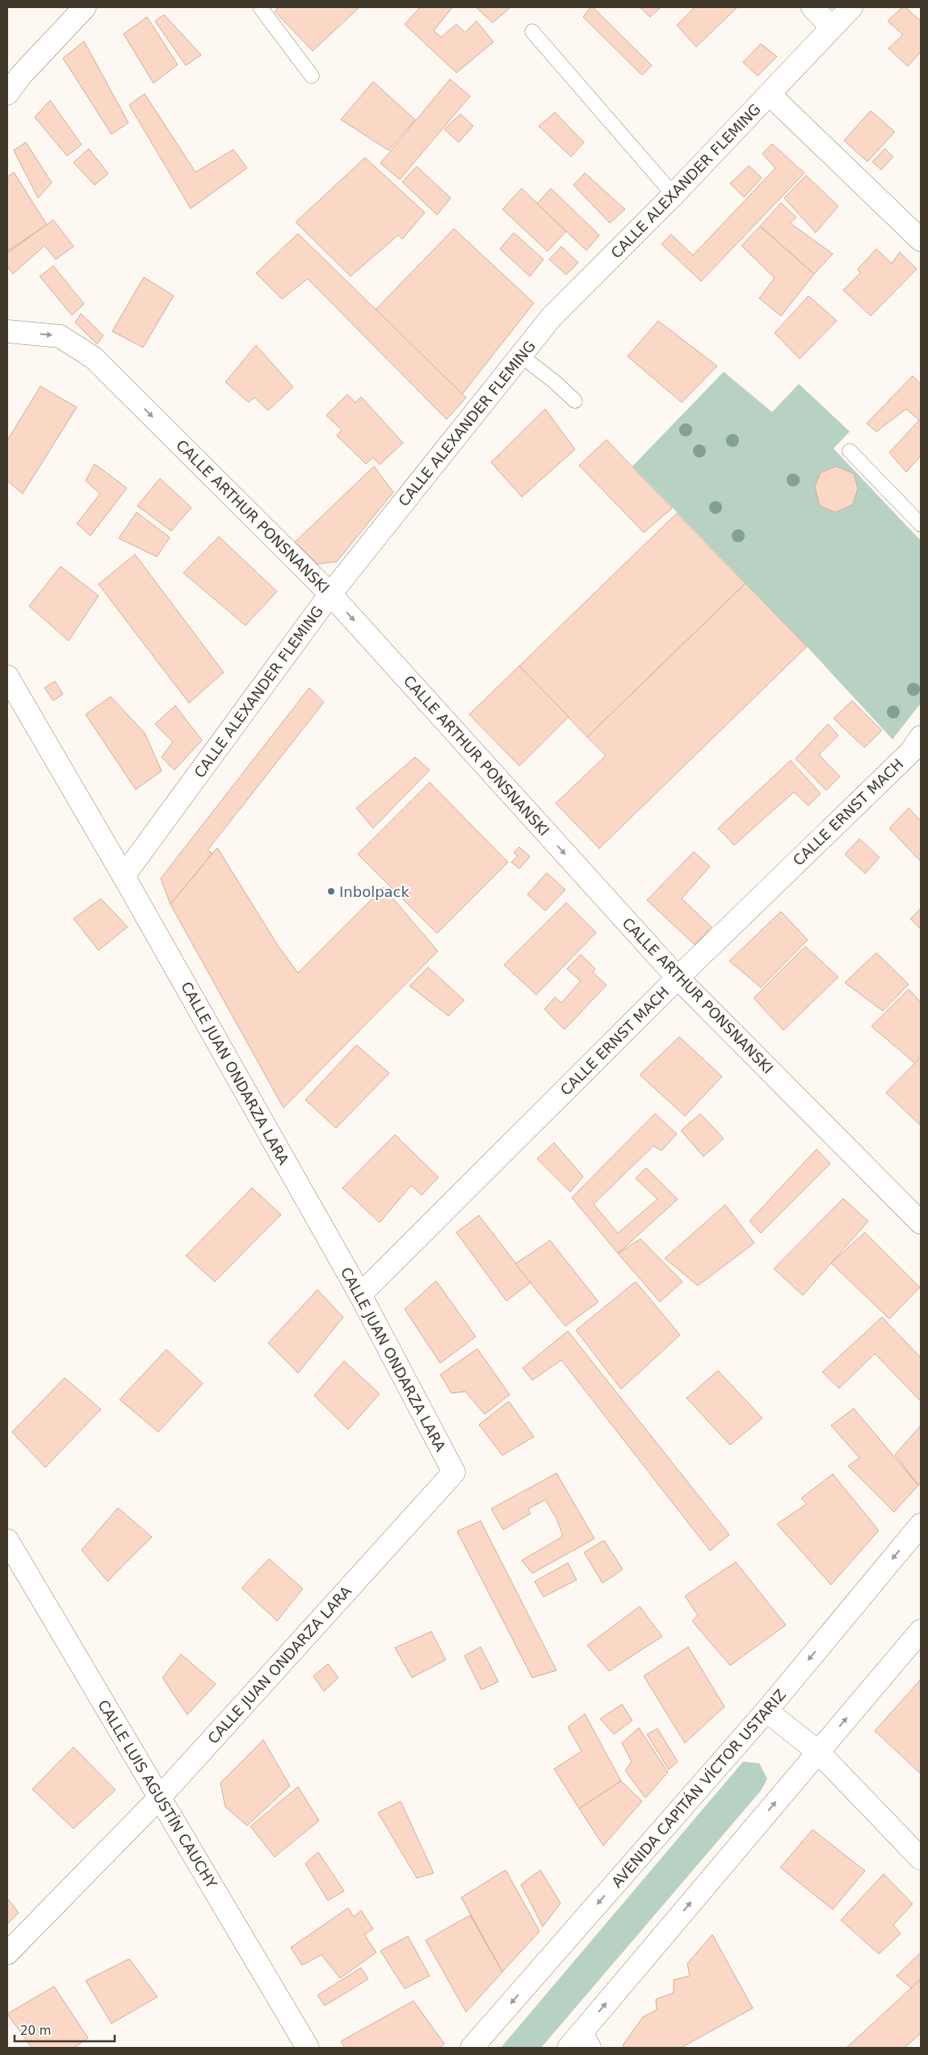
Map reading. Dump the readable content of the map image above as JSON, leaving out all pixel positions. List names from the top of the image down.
{
  "streets": {
    "street": [
      "CALLE ALEXANDER FLEMING",
      "CALLE ARTHUR PONSNANSKI",
      "CALLE ERNST MACH",
      "CALLE JUAN ONDARZA LARA",
      "AVENIDA CAPITÁN VÍCTOR USTARIZ",
      "CALLE LUIS AGUSTÍN CAUCHY"
    ]
  },
  "crossings": [
    ["CALLE ALEXANDER FLEMING", "CALLE ARTHUR PONSNANSKI"],
    ["CALLE ALEXANDER FLEMING", "CALLE JUAN ONDARZA LARA"],
    ["CALLE ARTHUR PONSNANSKI", "CALLE ERNST MACH"],
    ["CALLE ERNST MACH", "CALLE JUAN ONDARZA LARA"],
    ["CALLE JUAN ONDARZA LARA", "CALLE LUIS AGUSTÍN CAUCHY"]
  ],
  "one_way": ["CALLE ARTHUR PONSNANSKI"],
  "places": ["Inbolpack"],
  "scale_bar": "20 m"
}
